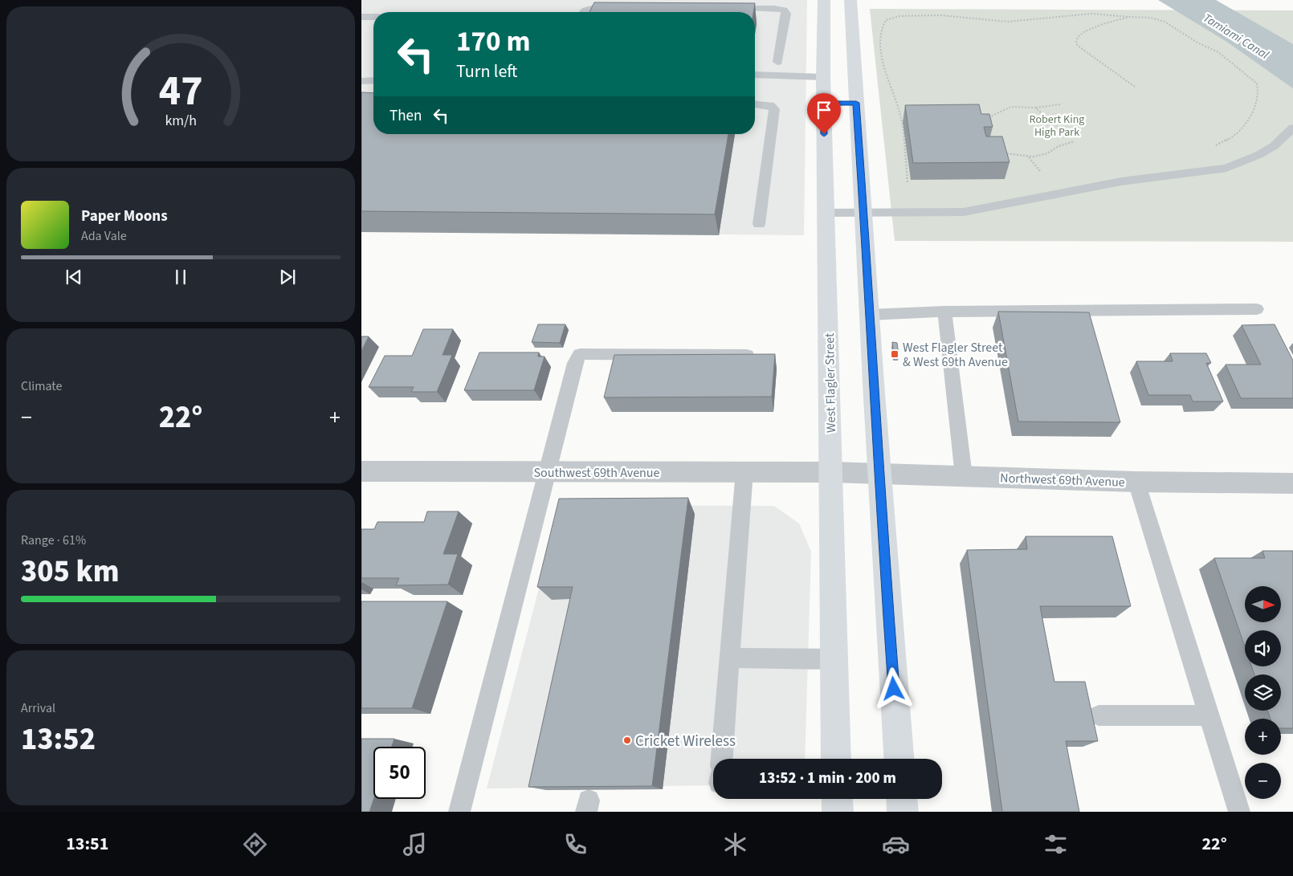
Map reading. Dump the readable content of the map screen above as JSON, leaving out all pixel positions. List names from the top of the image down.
{
  "streets": {
    "main road": ["West Flagler Street"],
    "street": ["Southwest 69th Avenue", "Northwest 69th Avenue"]
  },
  "crossings": [
    ["West Flagler Street", "Southwest 69th Avenue"],
    ["West Flagler Street", "Northwest 69th Avenue"],
    ["Southwest 69th Avenue", "Northwest 69th Avenue"]
  ],
  "water": ["Tamiami Canal"],
  "parks": ["Robert King High Park"],
  "places": {
    "transit": ["West Flagler Street & West 69th Avenue"],
    "other": ["Cricket Wireless"]
  },
  "north": "right",
  "page": {
    "turn": ["170 m", "Turn left"],
    "then": "Then",
    "song": ["Paper Moons", "Ada Vale"],
    "tile": [
      "Climate",
      ["Range · 61%", "305 km"],
      ["Arrival", "13:52"]
    ],
    "heat": ["−", "22°", "+"],
    "map_buttons": ["+", "−"],
    "limit": "50",
    "trip": "13:52 · 1 min · 200 m",
    "tabs": ["13:51", "22°"],
    "gauge": ["47", "km/h"]
  }
}
